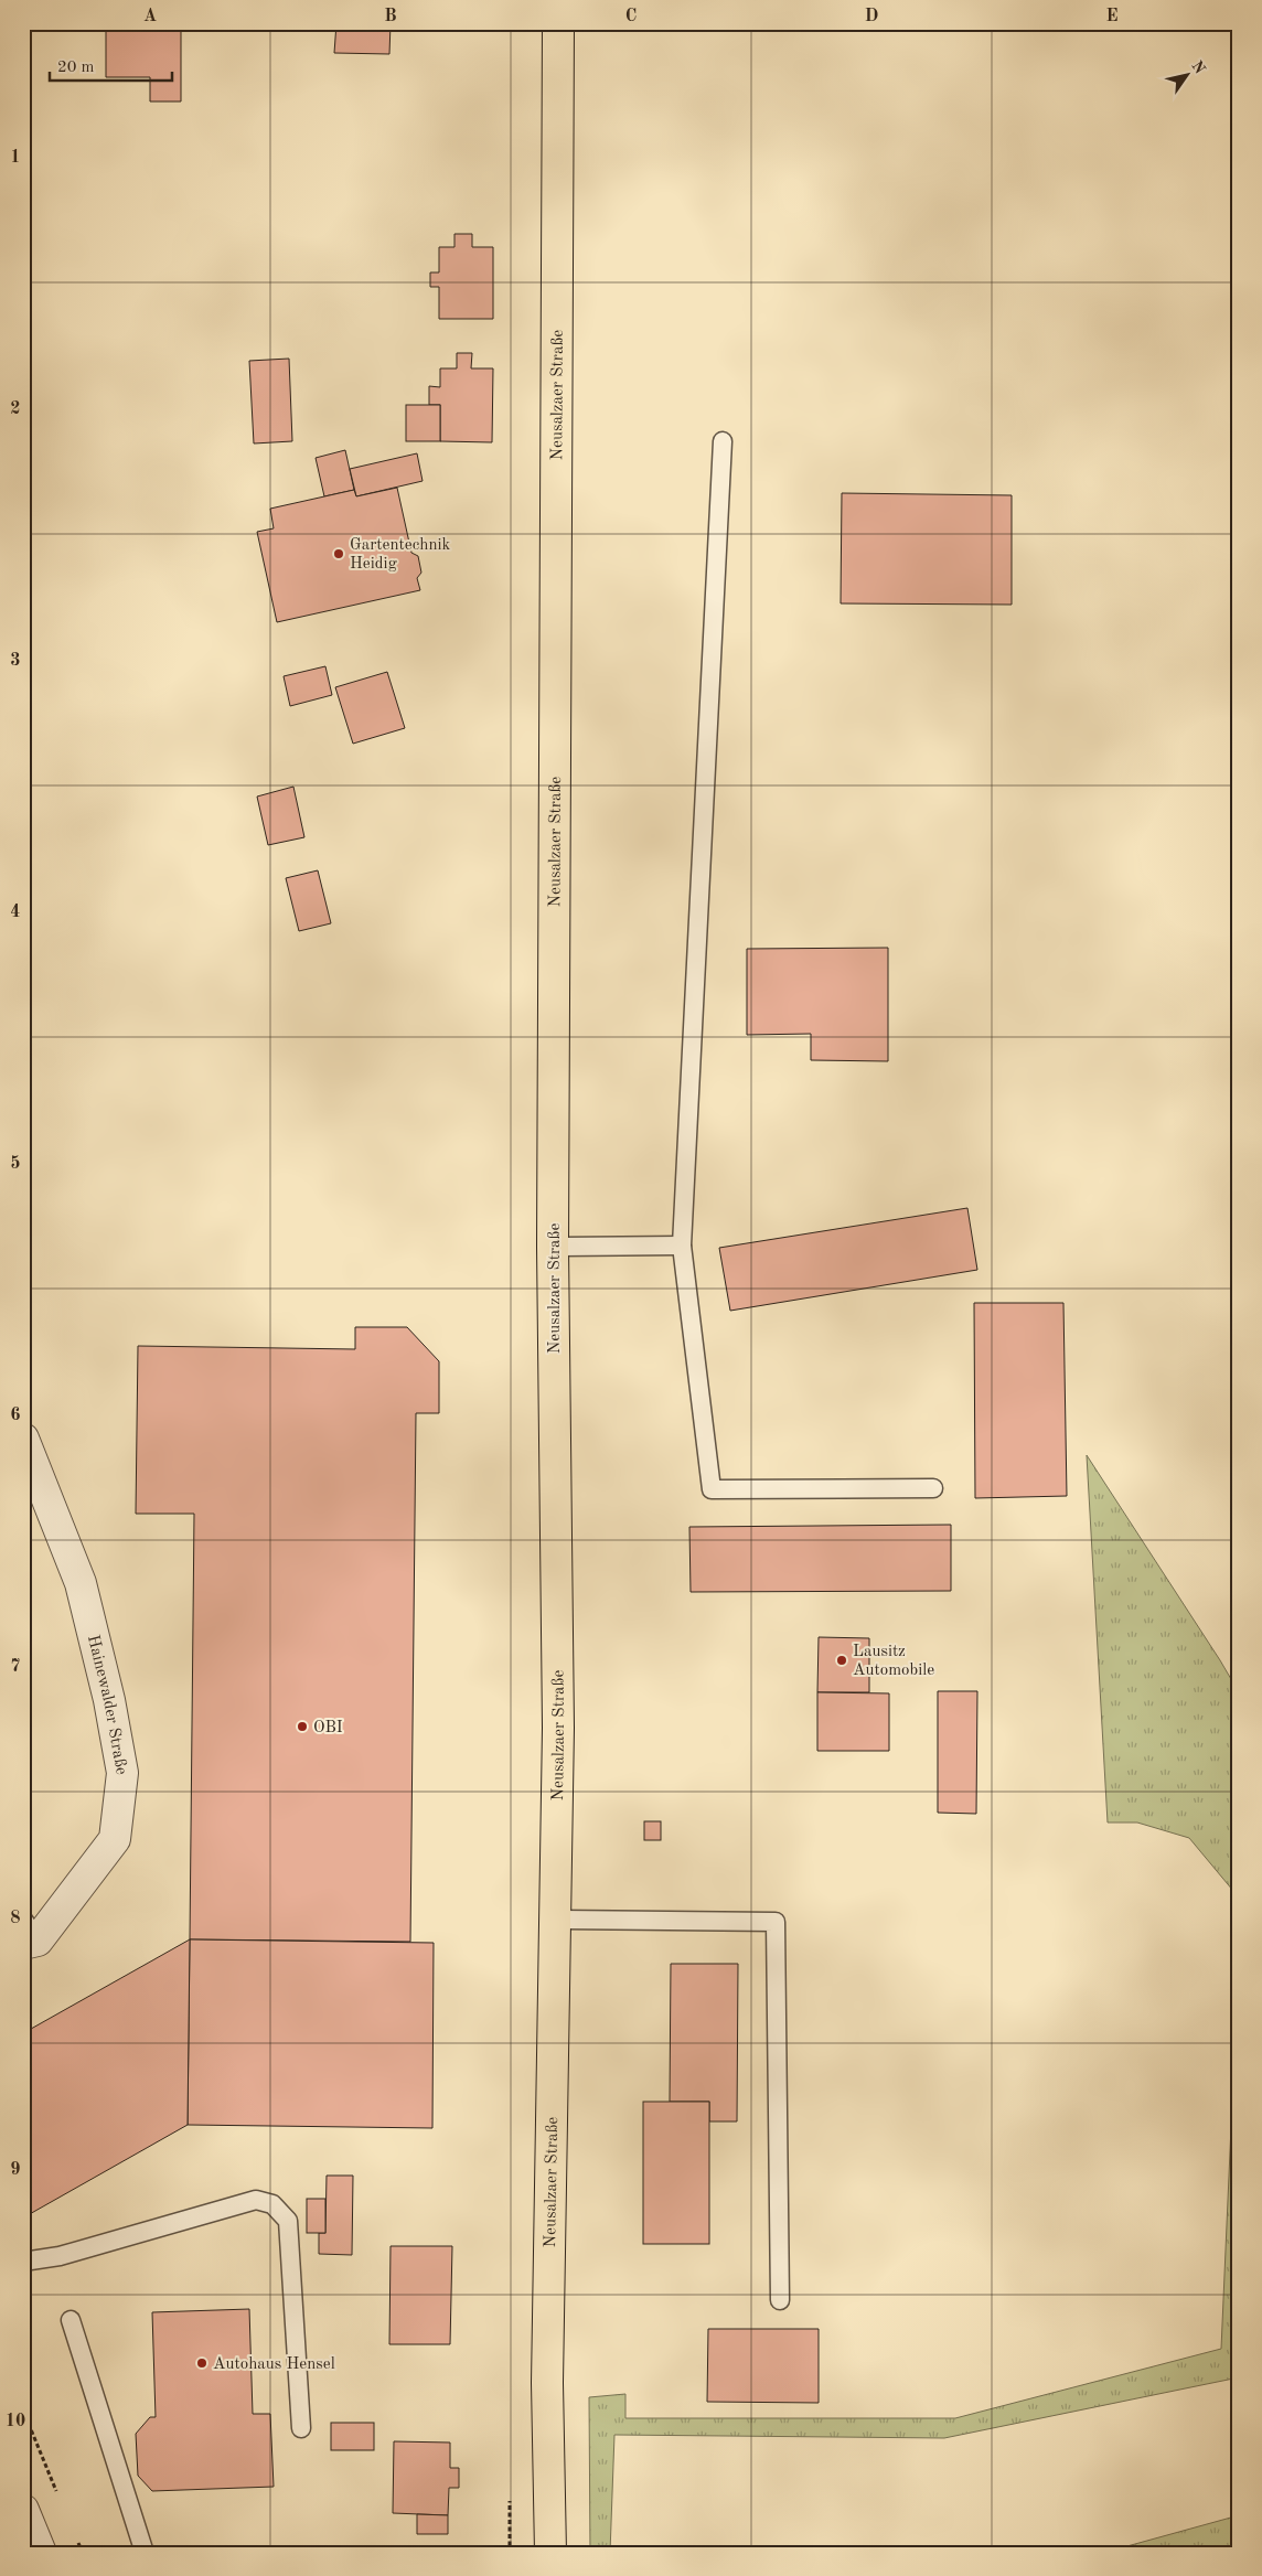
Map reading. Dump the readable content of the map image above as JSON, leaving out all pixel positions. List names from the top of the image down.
{
  "streets": {
    "main road": ["Neusalzaer Straße"],
    "street": ["Hainewalder Straße"]
  },
  "places": [
    "Gartentechnik Heidig",
    "Lausitz Automobile",
    "OBI",
    "Autohaus Hensel"
  ],
  "scale_bar": "20 m",
  "north": "top right",
  "grid": {
    "columns": [
      "A",
      "B",
      "C",
      "D",
      "E"
    ],
    "rows": [
      "1",
      "2",
      "3",
      "4",
      "5",
      "6",
      "7",
      "8",
      "9",
      "10"
    ]
  }
}
